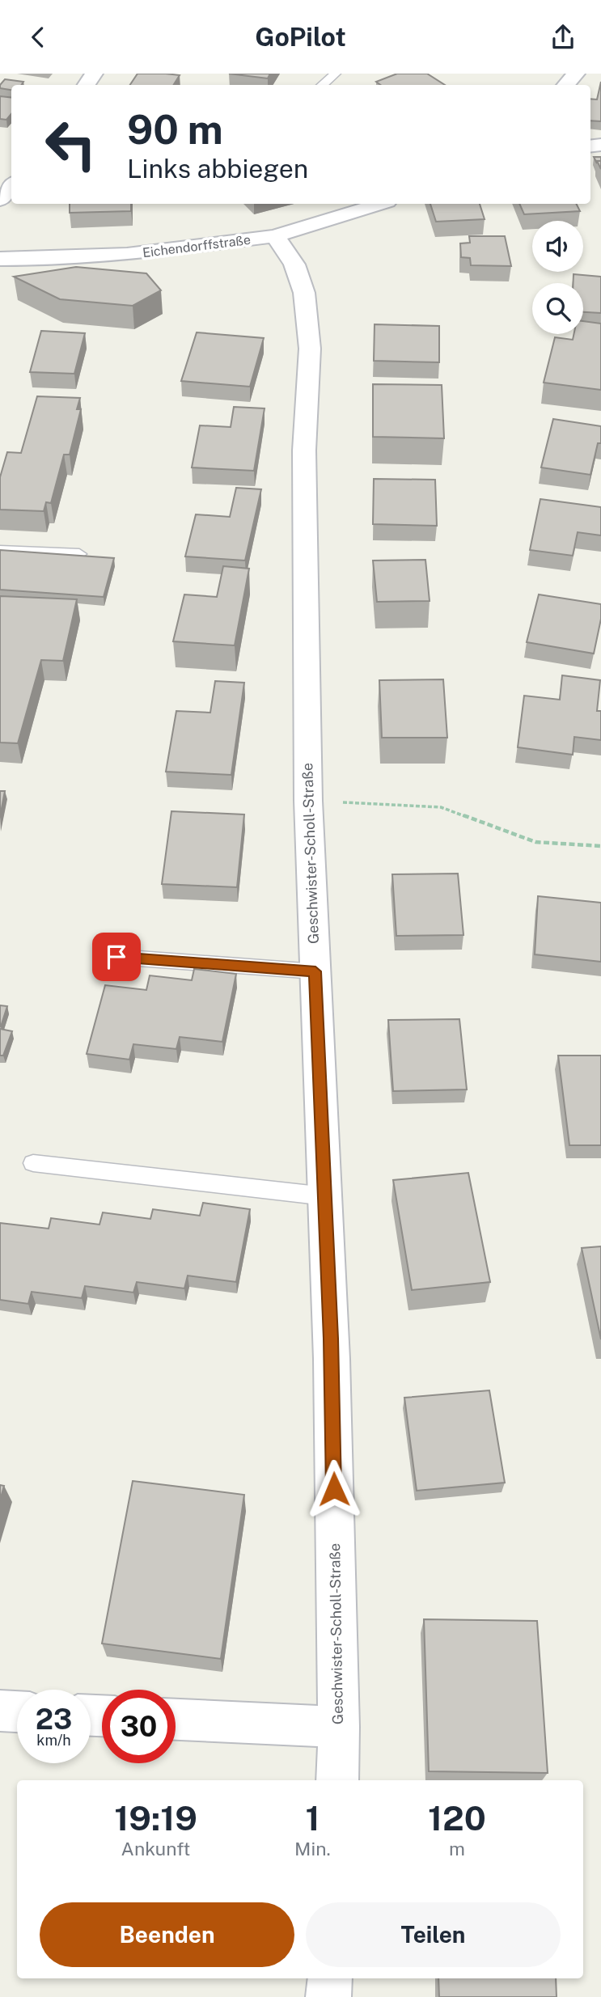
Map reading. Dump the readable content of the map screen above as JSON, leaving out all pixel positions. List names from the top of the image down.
{
  "streets": {
    "street": ["Eichendorffstraße", "Geschwister-Scholl-Straße"]
  },
  "crossings": [
    ["Eichendorffstraße", "Geschwister-Scholl-Straße"]
  ],
  "page": {
    "header": "GoPilot",
    "turn": ["90 m", "Links abbiegen"],
    "speed": "23 km/h",
    "limit": "30",
    "eta": [
      "19:19",
      "Ankunft",
      "1",
      "Min.",
      "120",
      "m"
    ],
    "buttons": ["Beenden", "Teilen"]
  }
}
